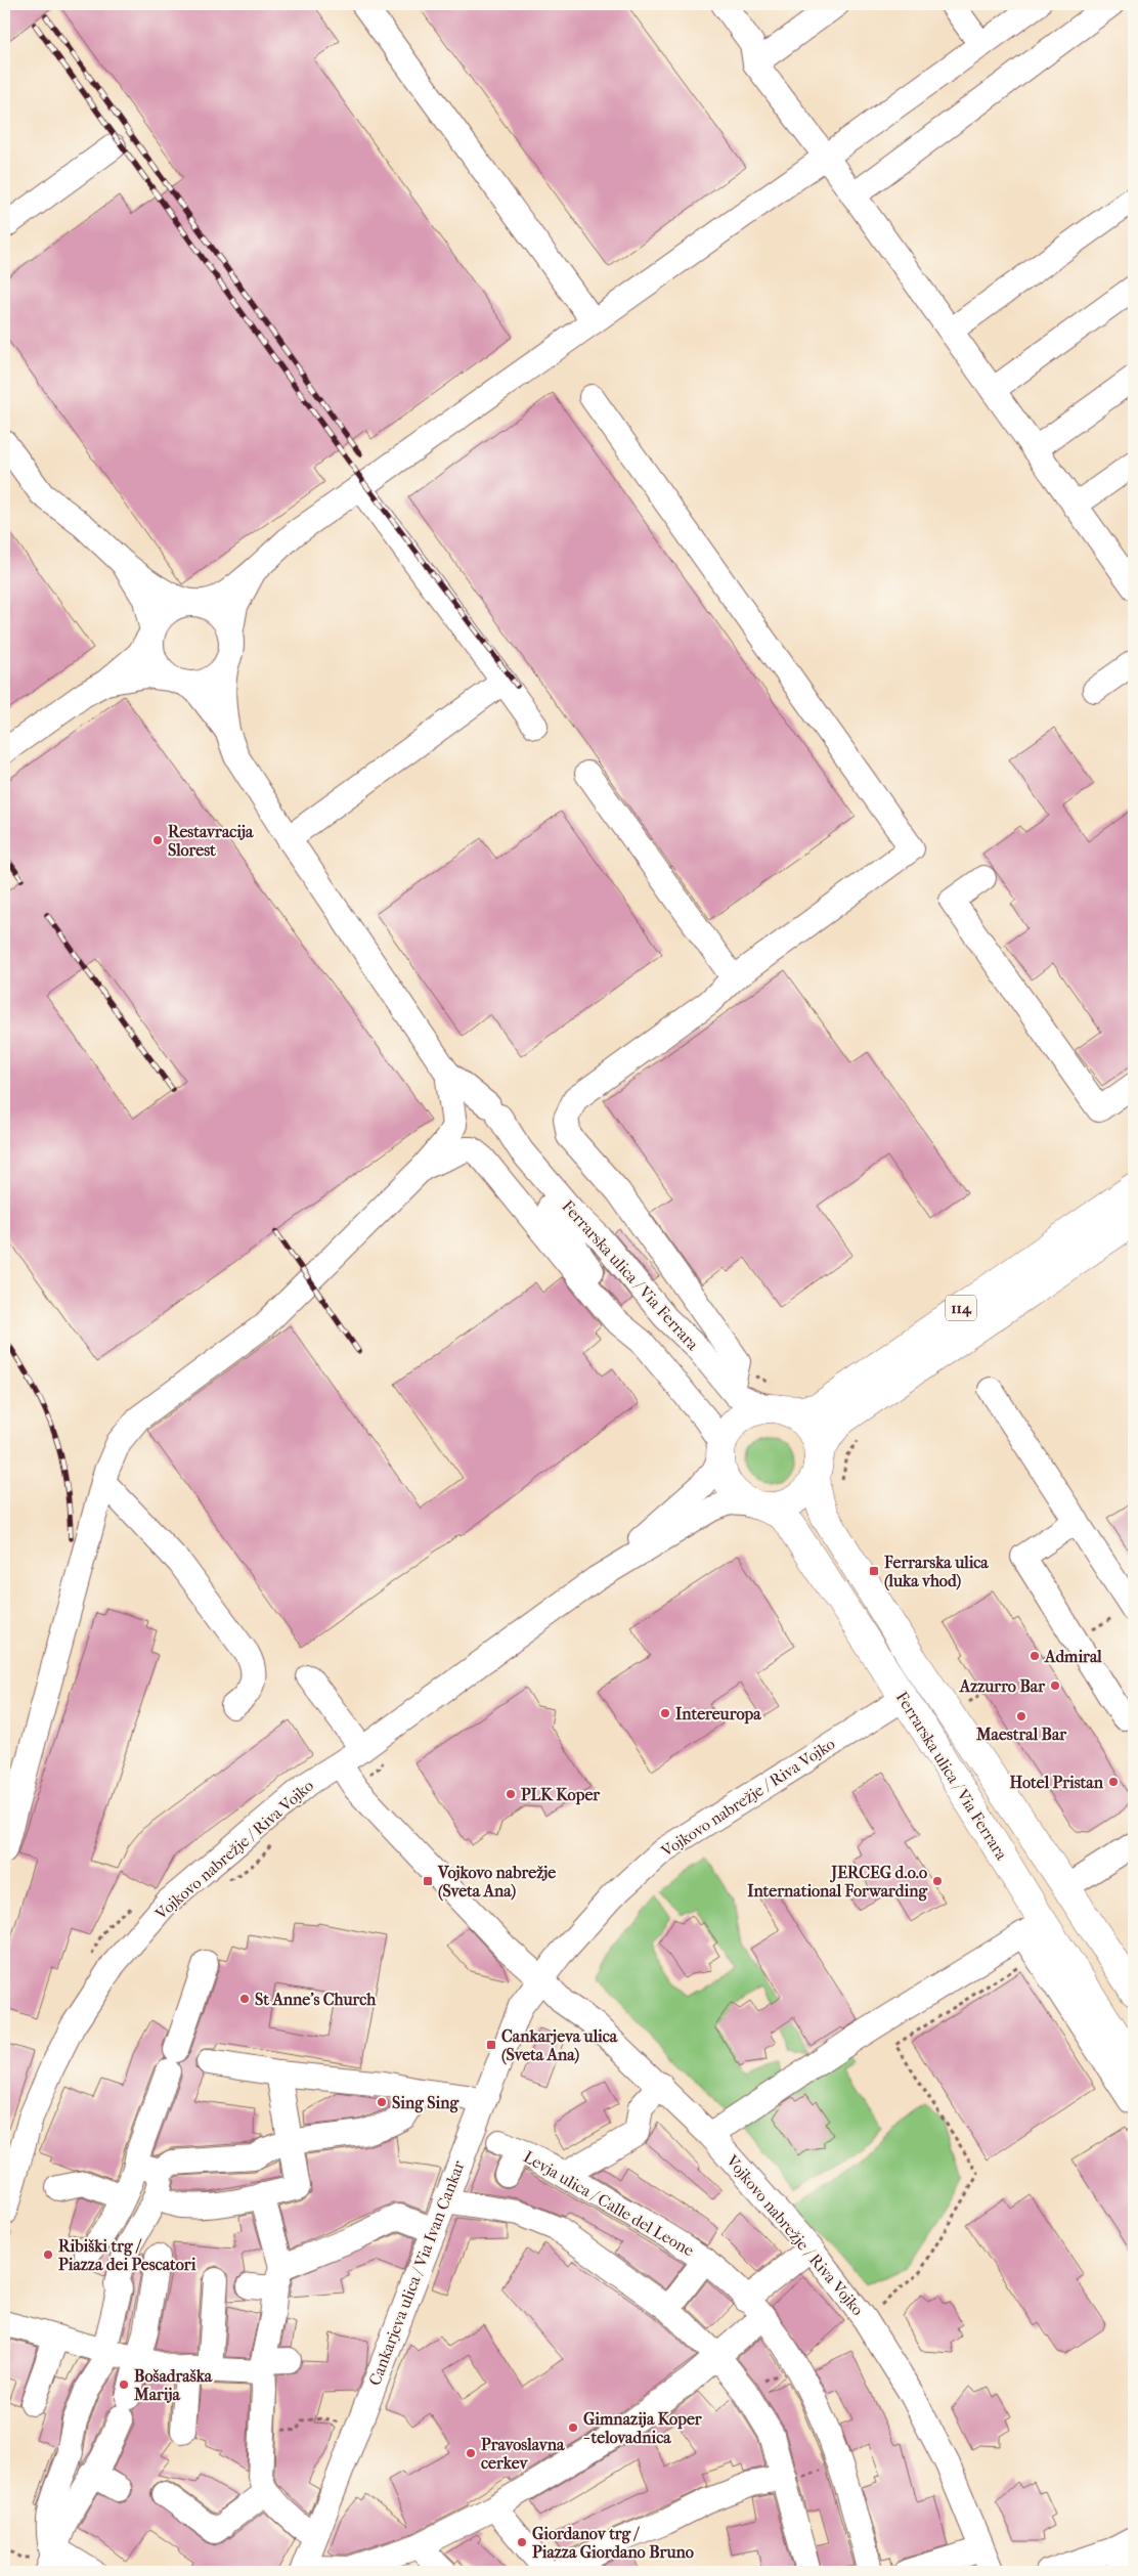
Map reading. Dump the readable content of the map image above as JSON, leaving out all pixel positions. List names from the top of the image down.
{
  "streets": {
    "main road": ["Ferrarska ulica / Via Ferrara", "114"],
    "street": ["Vojkovo nabrežje / Riva Vojko", "Levja ulica / Calle del Leone", "Cankarjeva ulica / Via Ivan Cankar"]
  },
  "crossings": [
    ["Ferrarska ulica / Via Ferrara", "114"],
    ["Ferrarska ulica / Via Ferrara", "Vojkovo nabrežje / Riva Vojko"],
    ["Vojkovo nabrežje / Riva Vojko", "Cankarjeva ulica / Via Ivan Cankar"]
  ],
  "places": {
    "other": [
      "Restavracija Slorest",
      "Admiral",
      "Azzurro Bar",
      "Intereuropa",
      "Maestral Bar",
      "Hotel Pristan",
      "PLK Koper",
      "JERCEG d.o.o International Forwarding",
      "St Anne's Church",
      "Sing Sing",
      "Ribiški trg / Piazza dei Pescatori",
      "Bošadraška Marija",
      "Gimnazija Koper - telovadnica",
      "Pravoslavna cerkev",
      "Giordanov trg / Piazza Giordano Bruno"
    ],
    "transit": ["Ferrarska ulica (luka vhod)", "Vojkovo nabrežje (Sveta Ana)", "Cankarjeva ulica (Sveta Ana)"]
  }
}
